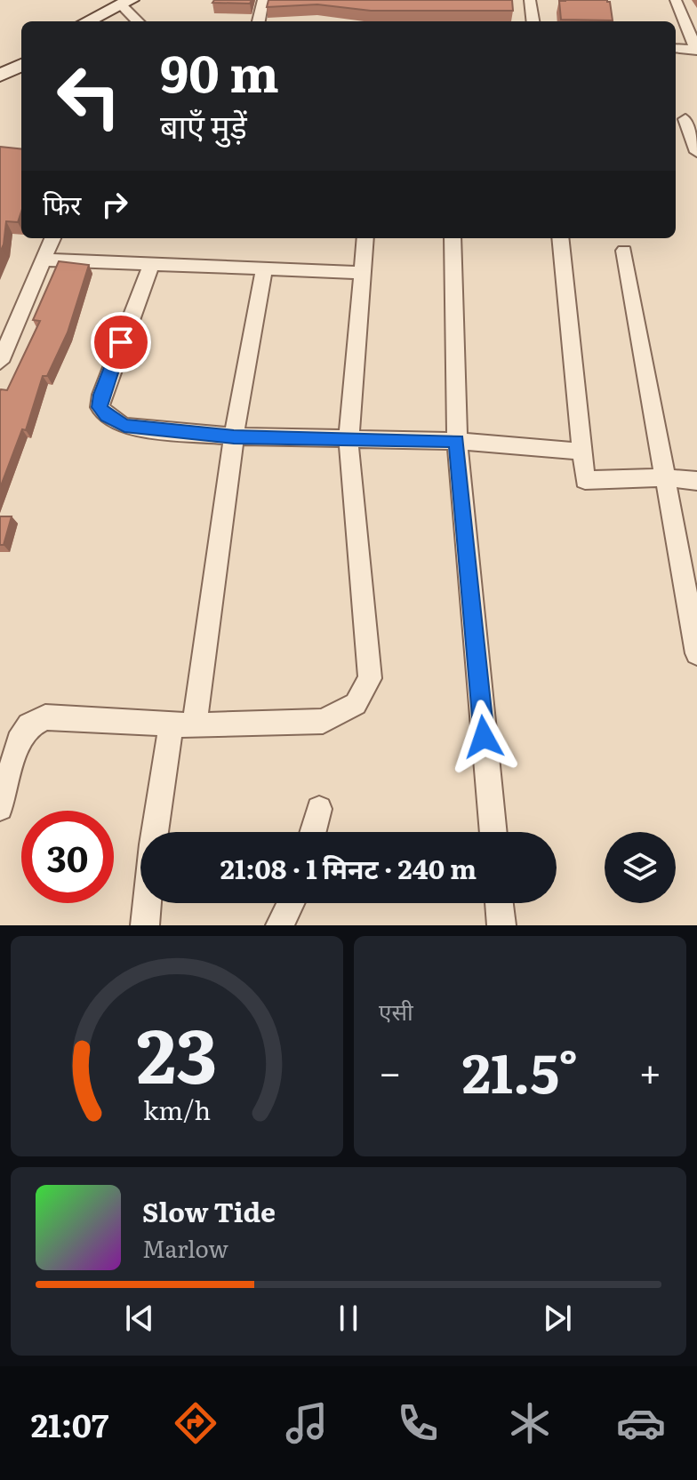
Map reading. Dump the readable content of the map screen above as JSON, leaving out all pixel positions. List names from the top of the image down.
{
  "page": {
    "turn": ["90 m", "बाएँ मुड़ें"],
    "then": "फिर",
    "limit": "30",
    "trip": "21:08 · 1 मिनट · 240 m",
    "tile": "एसी",
    "heat": ["−", "21.5°", "+"],
    "song": ["Slow Tide", "Marlow"],
    "tabs": "21:07",
    "gauge": ["23", "km/h"]
  }
}
